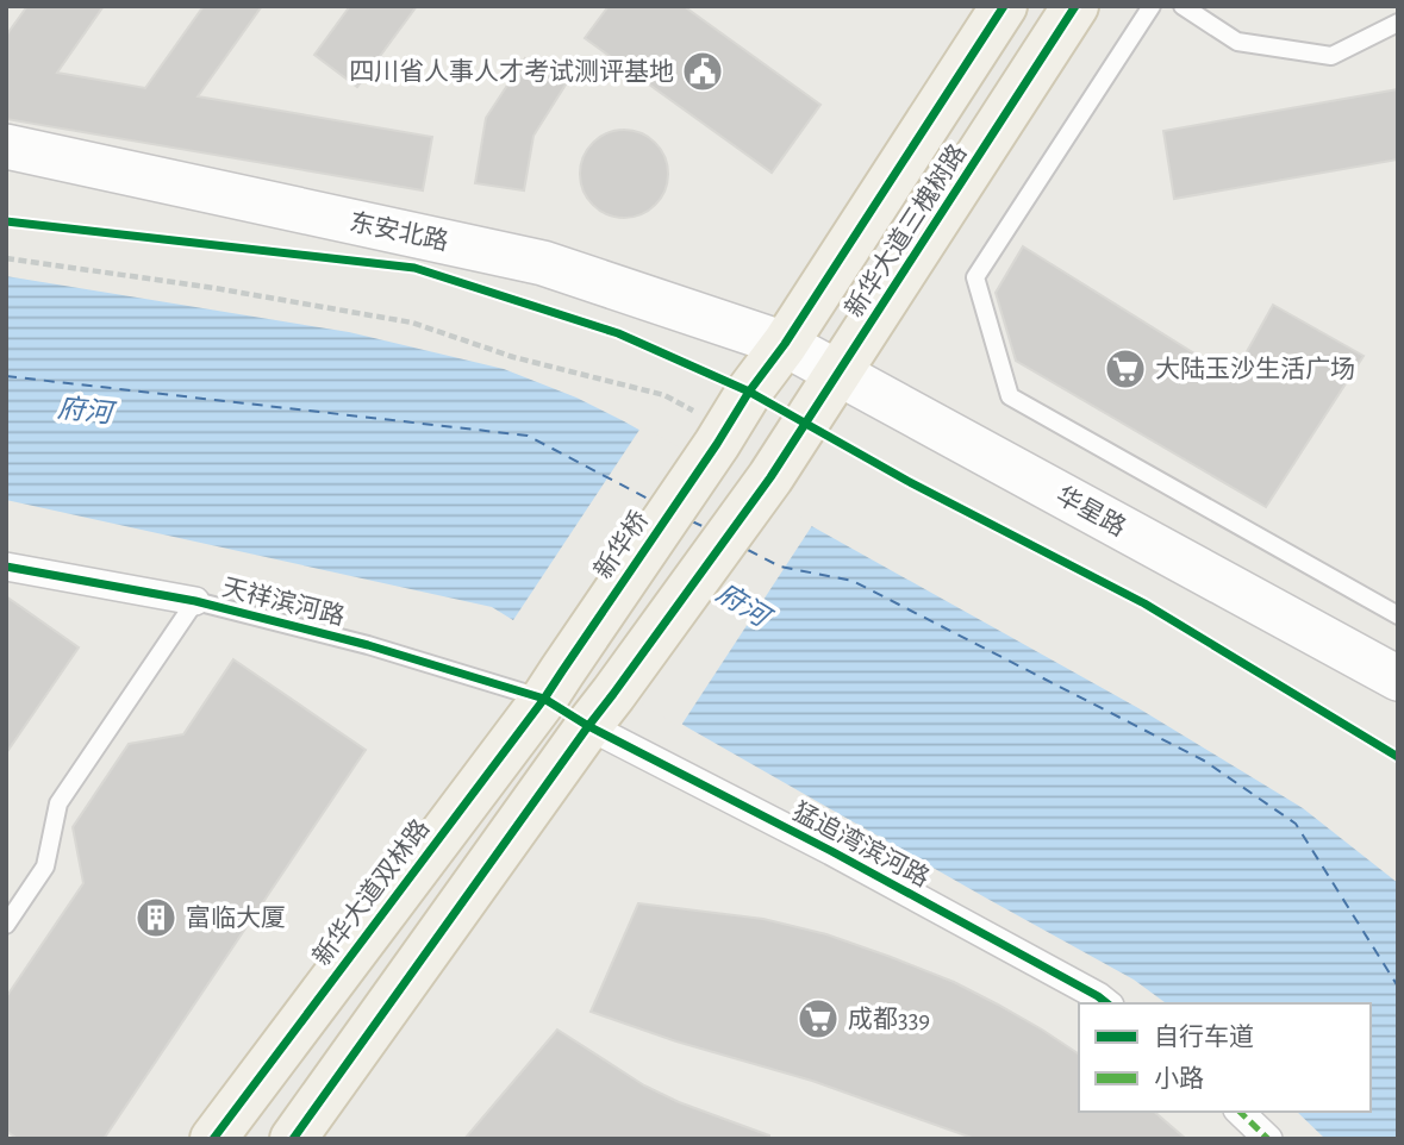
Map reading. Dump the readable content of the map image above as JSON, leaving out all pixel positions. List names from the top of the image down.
{
  "streets": {
    "main road": ["新华大道三槐树路", "新华桥", "新华大道双林路"],
    "street": [
      "东安北路",
      "华星路",
      "天祥滨河路",
      "猛追湾滨河路"
    ]
  },
  "crossings": [
    ["新华大道三槐树路", "东安北路"],
    ["新华大道三槐树路", "华星路"],
    ["新华大道三槐树路", "新华桥"],
    ["新华大道三槐树路", "猛追湾滨河路"],
    ["东安北路", "华星路"],
    ["新华桥", "天祥滨河路"],
    ["新华桥", "新华大道双林路"],
    ["天祥滨河路", "新华大道双林路"]
  ],
  "water": ["府河"],
  "places": {
    "public building": ["四川省人事人才考试测评基地"],
    "supermarket": ["大陆玉沙生活广场", "成都339"],
    "building": ["富临大厦"]
  },
  "legend": ["自行车道", "小路"]
}
